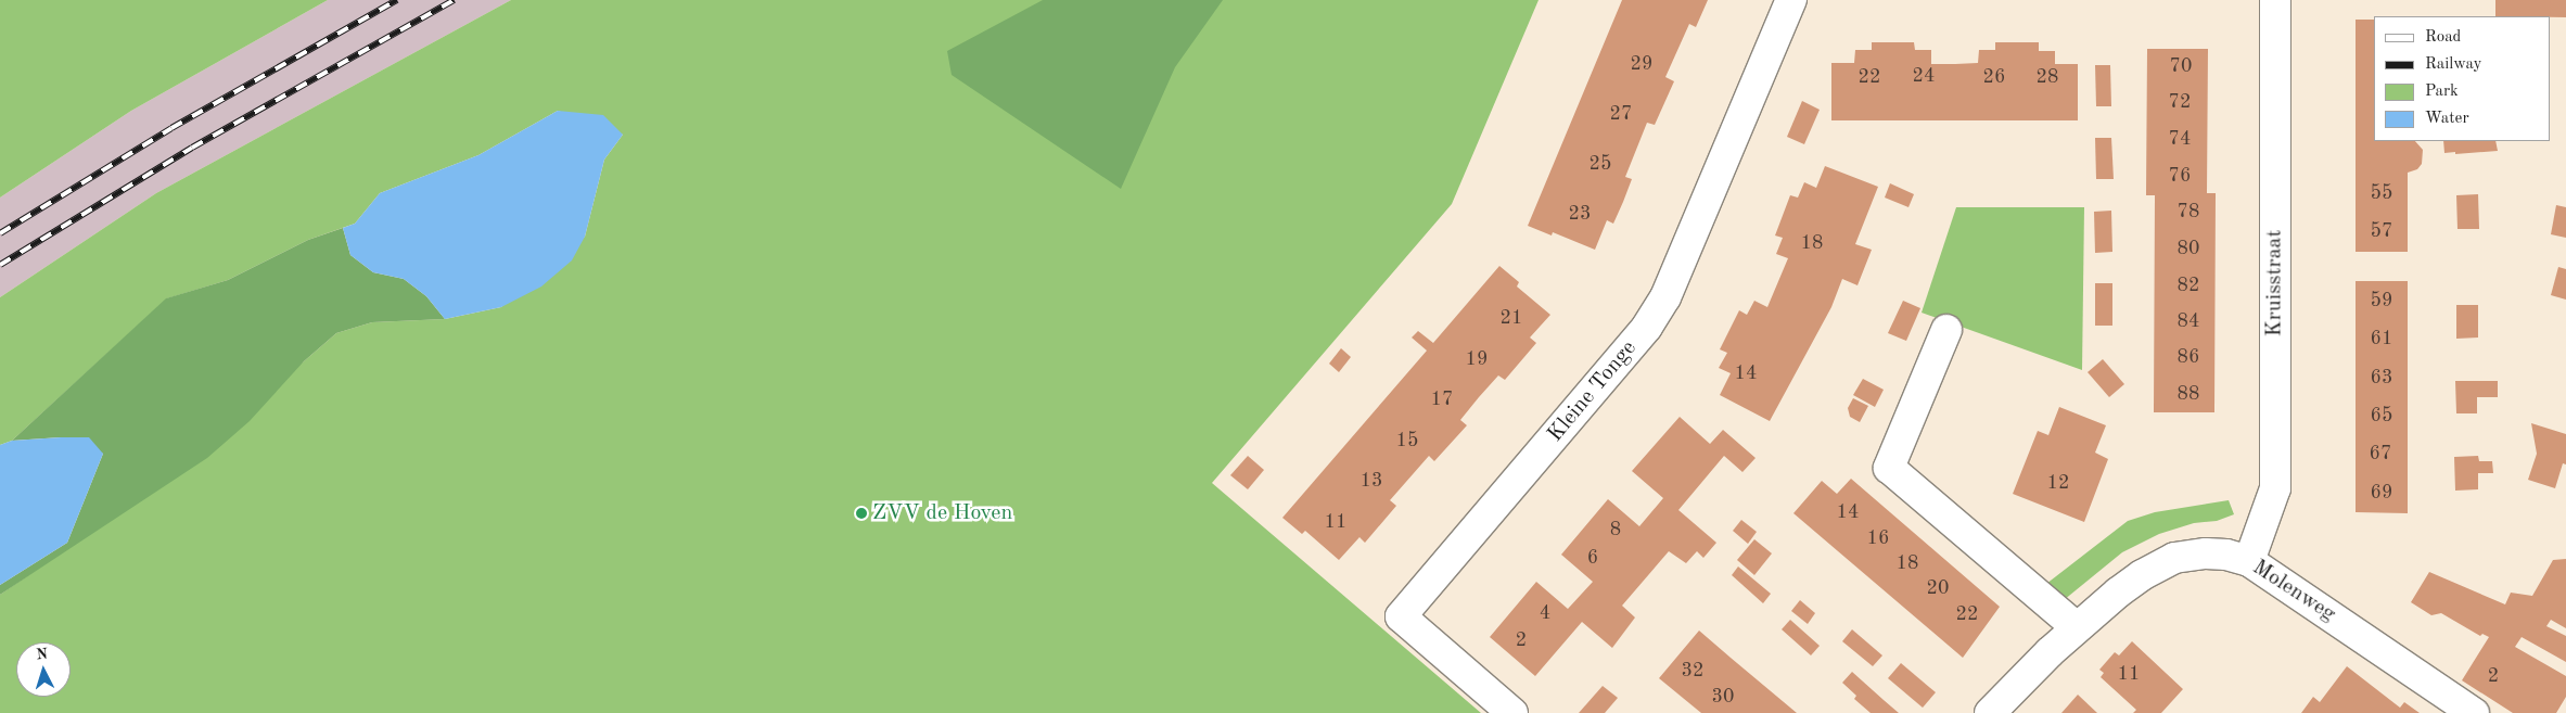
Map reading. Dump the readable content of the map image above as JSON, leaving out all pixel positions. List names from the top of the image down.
{
  "streets": {
    "street": ["Kruisstraat", "Kleine Tonge", "Molenweg"]
  },
  "crossings": [
    ["Kruisstraat", "Molenweg"]
  ],
  "places": ["ZVV de Hoven"],
  "house_numbers": [
    "29",
    "70",
    "24",
    "22",
    "26",
    "28",
    "72",
    "27",
    "74",
    "25",
    "76",
    "55",
    "78",
    "23",
    "57",
    "18",
    "80",
    "82",
    "59",
    "21",
    "84",
    "61",
    "86",
    "19",
    "14",
    "63",
    "88",
    "17",
    "65",
    "15",
    "67",
    "13",
    "12",
    "69",
    "14",
    "11",
    "8",
    "16",
    "6",
    "18",
    "20",
    "4",
    "22",
    "2",
    "32",
    "11",
    "2",
    "30"
  ],
  "legend": [
    "Road",
    "Railway",
    "Park",
    "Water"
  ],
  "north": "top"
}
